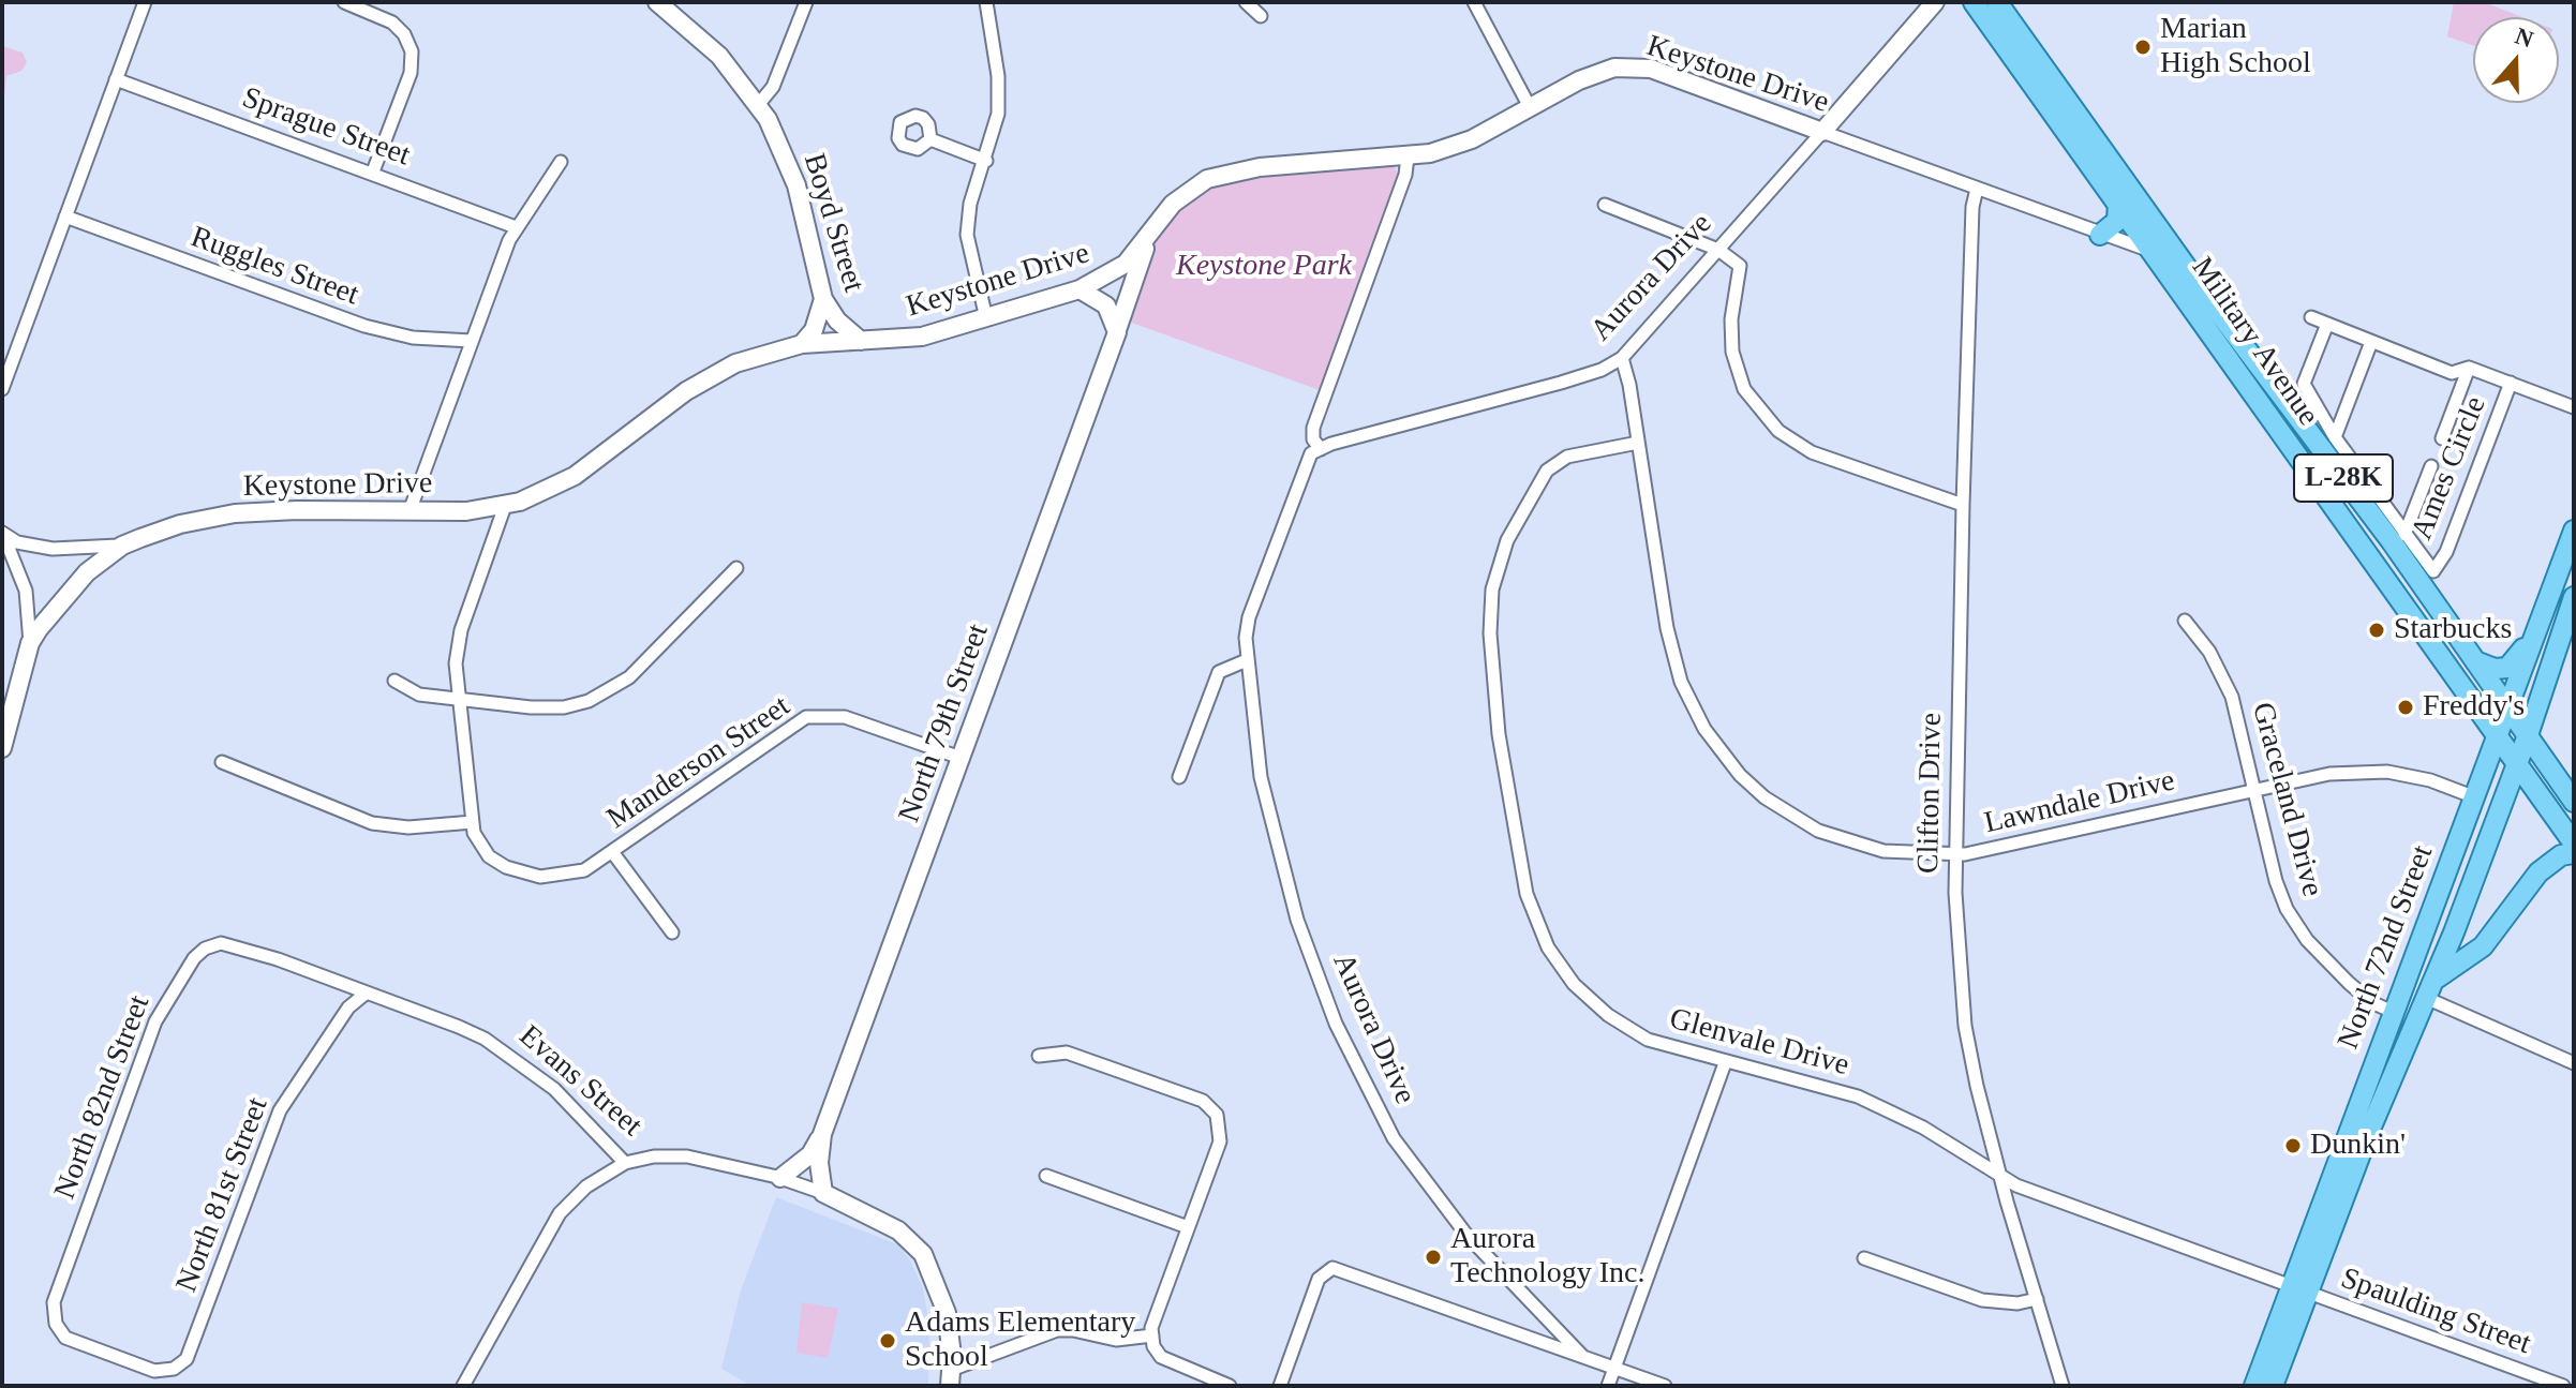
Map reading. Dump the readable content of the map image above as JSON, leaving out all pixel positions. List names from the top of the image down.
{
  "streets": {
    "main road": ["Military Avenue", "L-28K", "North 72nd Street"],
    "street": [
      "Keystone Drive",
      "Sprague Street",
      "Boyd Street",
      "Ruggles Street",
      "Aurora Drive",
      "Ames Circle",
      "North 79th Street",
      "Manderson Street",
      "Clifton Drive",
      "Graceland Drive",
      "Lawndale Drive",
      "Glenvale Drive",
      "Evans Street",
      "North 82nd Street",
      "North 81st Street",
      "Spaulding Street"
    ]
  },
  "crossings": [
    ["Keystone Drive", "Boyd Street"],
    ["Keystone Drive", "Aurora Drive"],
    ["Keystone Drive", "Military Avenue"],
    ["Keystone Drive", "North 79th Street"],
    ["Keystone Drive", "Clifton Drive"],
    ["Aurora Drive", "Lawndale Drive"],
    ["Military Avenue", "North 72nd Street"],
    ["North 79th Street", "Manderson Street"],
    ["North 79th Street", "Evans Street"],
    ["Clifton Drive", "Lawndale Drive"],
    ["Clifton Drive", "Glenvale Drive"],
    ["Graceland Drive", "Lawndale Drive"],
    ["Graceland Drive", "North 72nd Street"],
    ["Lawndale Drive", "North 72nd Street"],
    ["Lawndale Drive", "Glenvale Drive"],
    ["North 72nd Street", "Glenvale Drive"],
    ["North 72nd Street", "Spaulding Street"],
    ["Glenvale Drive", "Spaulding Street"],
    ["Evans Street", "North 82nd Street"],
    ["Evans Street", "North 81st Street"],
    ["North 82nd Street", "North 81st Street"]
  ],
  "parks": ["Keystone Park"],
  "places": [
    "Marian High School",
    "Starbucks",
    "Freddy's",
    "Dunkin'",
    "Aurora Technology Inc.",
    "Adams Elementary School"
  ],
  "north": "top"
}
